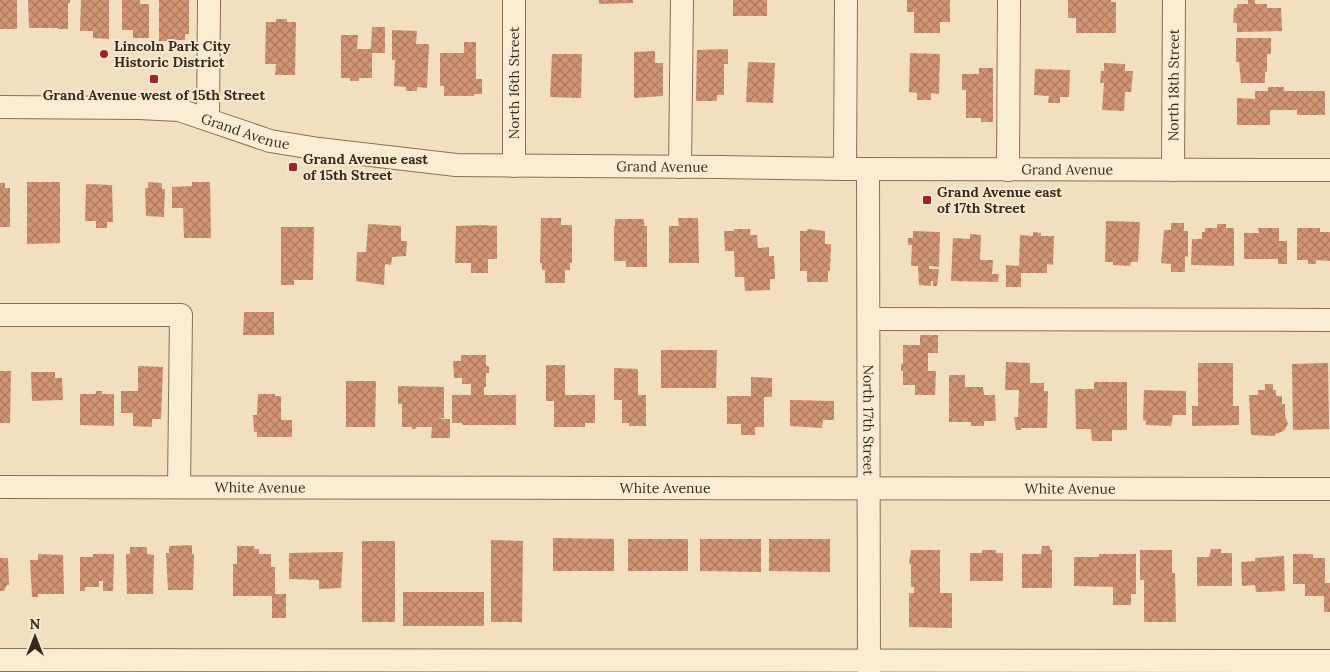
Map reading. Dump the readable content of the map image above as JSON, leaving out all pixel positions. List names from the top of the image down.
{
  "streets": {
    "street": [
      "North 16th Street",
      "North 18th Street",
      "Grand Avenue",
      "North 17th Street",
      "White Avenue"
    ]
  },
  "crossings": [
    ["North 16th Street", "Grand Avenue"],
    ["North 18th Street", "Grand Avenue"],
    ["Grand Avenue", "North 17th Street"],
    ["North 17th Street", "White Avenue"]
  ],
  "places": {
    "other": ["Lincoln Park City Historic District"],
    "transit": ["Grand Avenue west of 15th Street", "Grand Avenue east of 15th Street", "Grand Avenue east of 17th Street"]
  },
  "north": "top"
}
